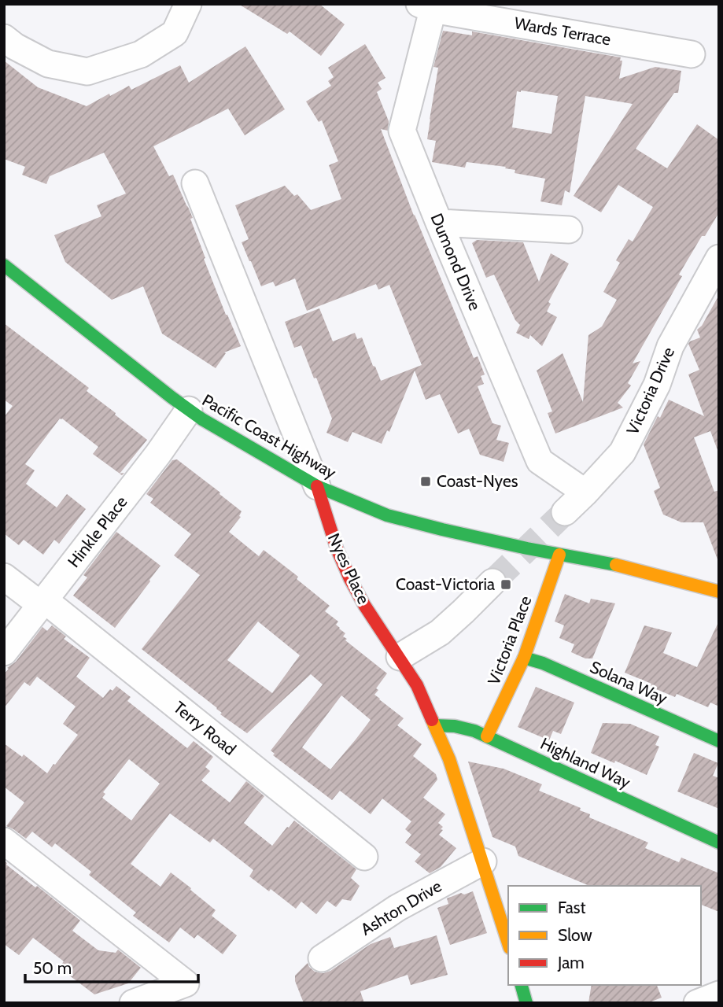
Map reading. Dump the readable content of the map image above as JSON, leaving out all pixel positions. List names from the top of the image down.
{
  "streets": {
    "main road": [
      "Pacific Coast Highway",
      "Nyes Place",
      "Victoria Place",
      "Solana Way",
      "Highland Way"
    ],
    "street": [
      "Wards Terrace",
      "Dumond Drive",
      "Victoria Drive",
      "Hinkle Place",
      "Terry Road",
      "Ashton Drive"
    ]
  },
  "crossings": [
    ["Wards Terrace", "Dumond Drive"],
    ["Dumond Drive", "Victoria Drive"],
    ["Pacific Coast Highway", "Hinkle Place"],
    ["Pacific Coast Highway", "Nyes Place"],
    ["Pacific Coast Highway", "Victoria Place"],
    ["Hinkle Place", "Terry Road"],
    ["Nyes Place", "Highland Way"],
    ["Nyes Place", "Ashton Drive"],
    ["Victoria Place", "Solana Way"],
    ["Victoria Place", "Highland Way"]
  ],
  "places": {
    "transit": ["Coast-Nyes", "Coast-Victoria"]
  },
  "legend": ["Fast", "Slow", "Jam"],
  "scale_bar": "50 m"
}
